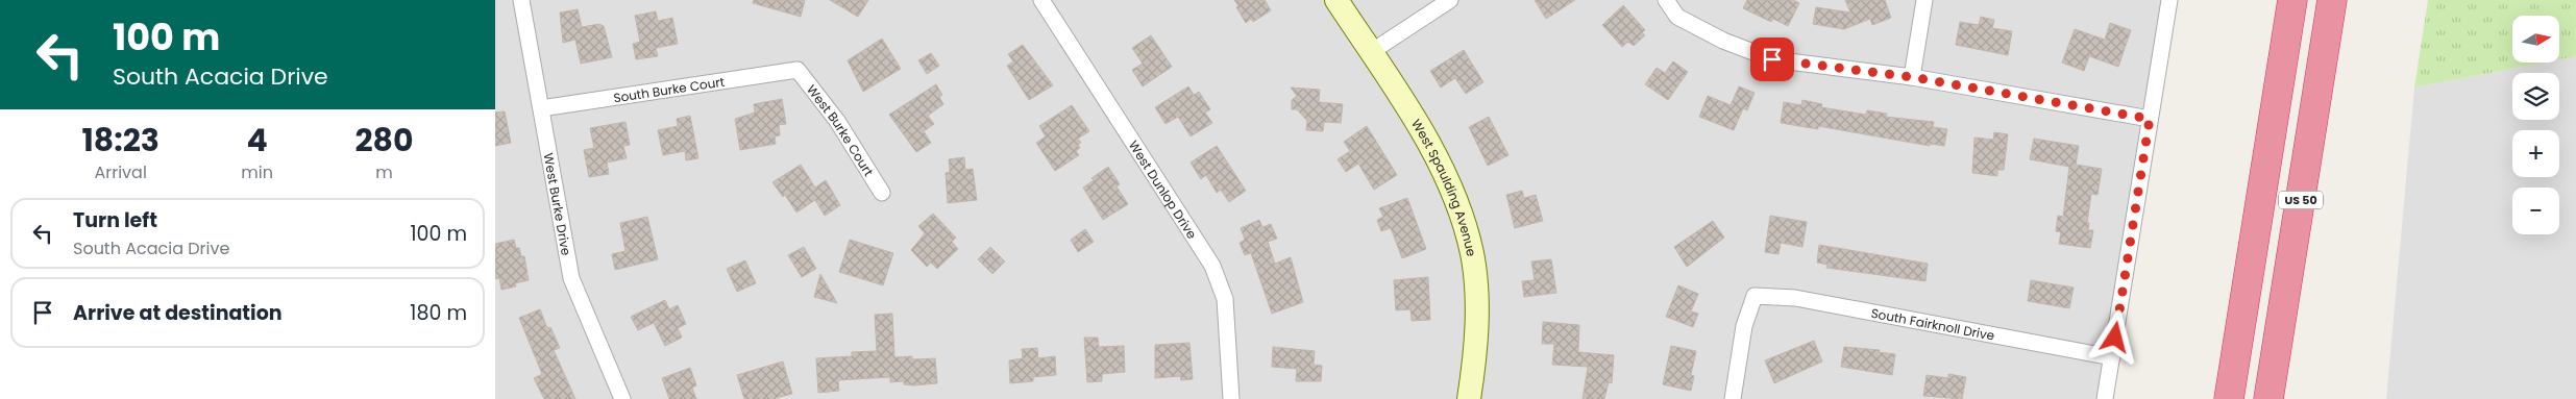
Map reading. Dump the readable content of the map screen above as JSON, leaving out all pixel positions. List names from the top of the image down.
{
  "streets": {
    "highway": ["US 50"],
    "street": [
      "South Burke Court",
      "West Burke Court",
      "West Spaulding Avenue",
      "West Dunlop Drive",
      "West Burke Drive",
      "South Fairknoll Drive"
    ]
  },
  "crossings": [
    ["South Burke Court", "West Burke Court"],
    ["South Burke Court", "West Burke Drive"]
  ],
  "north": "right",
  "page": {
    "turn": ["100 m", "South Acacia Drive"],
    "map_buttons": ["+", "−"],
    "eta": [
      "18:23",
      "Arrival",
      "4",
      "min",
      "280",
      "m"
    ],
    "list": [
      {
        "name": "Turn left",
        "note": "South Acacia Drive",
        "value": "100 m"
      },
      {
        "name": "Arrive at destination",
        "value": "180 m"
      }
    ]
  }
}
